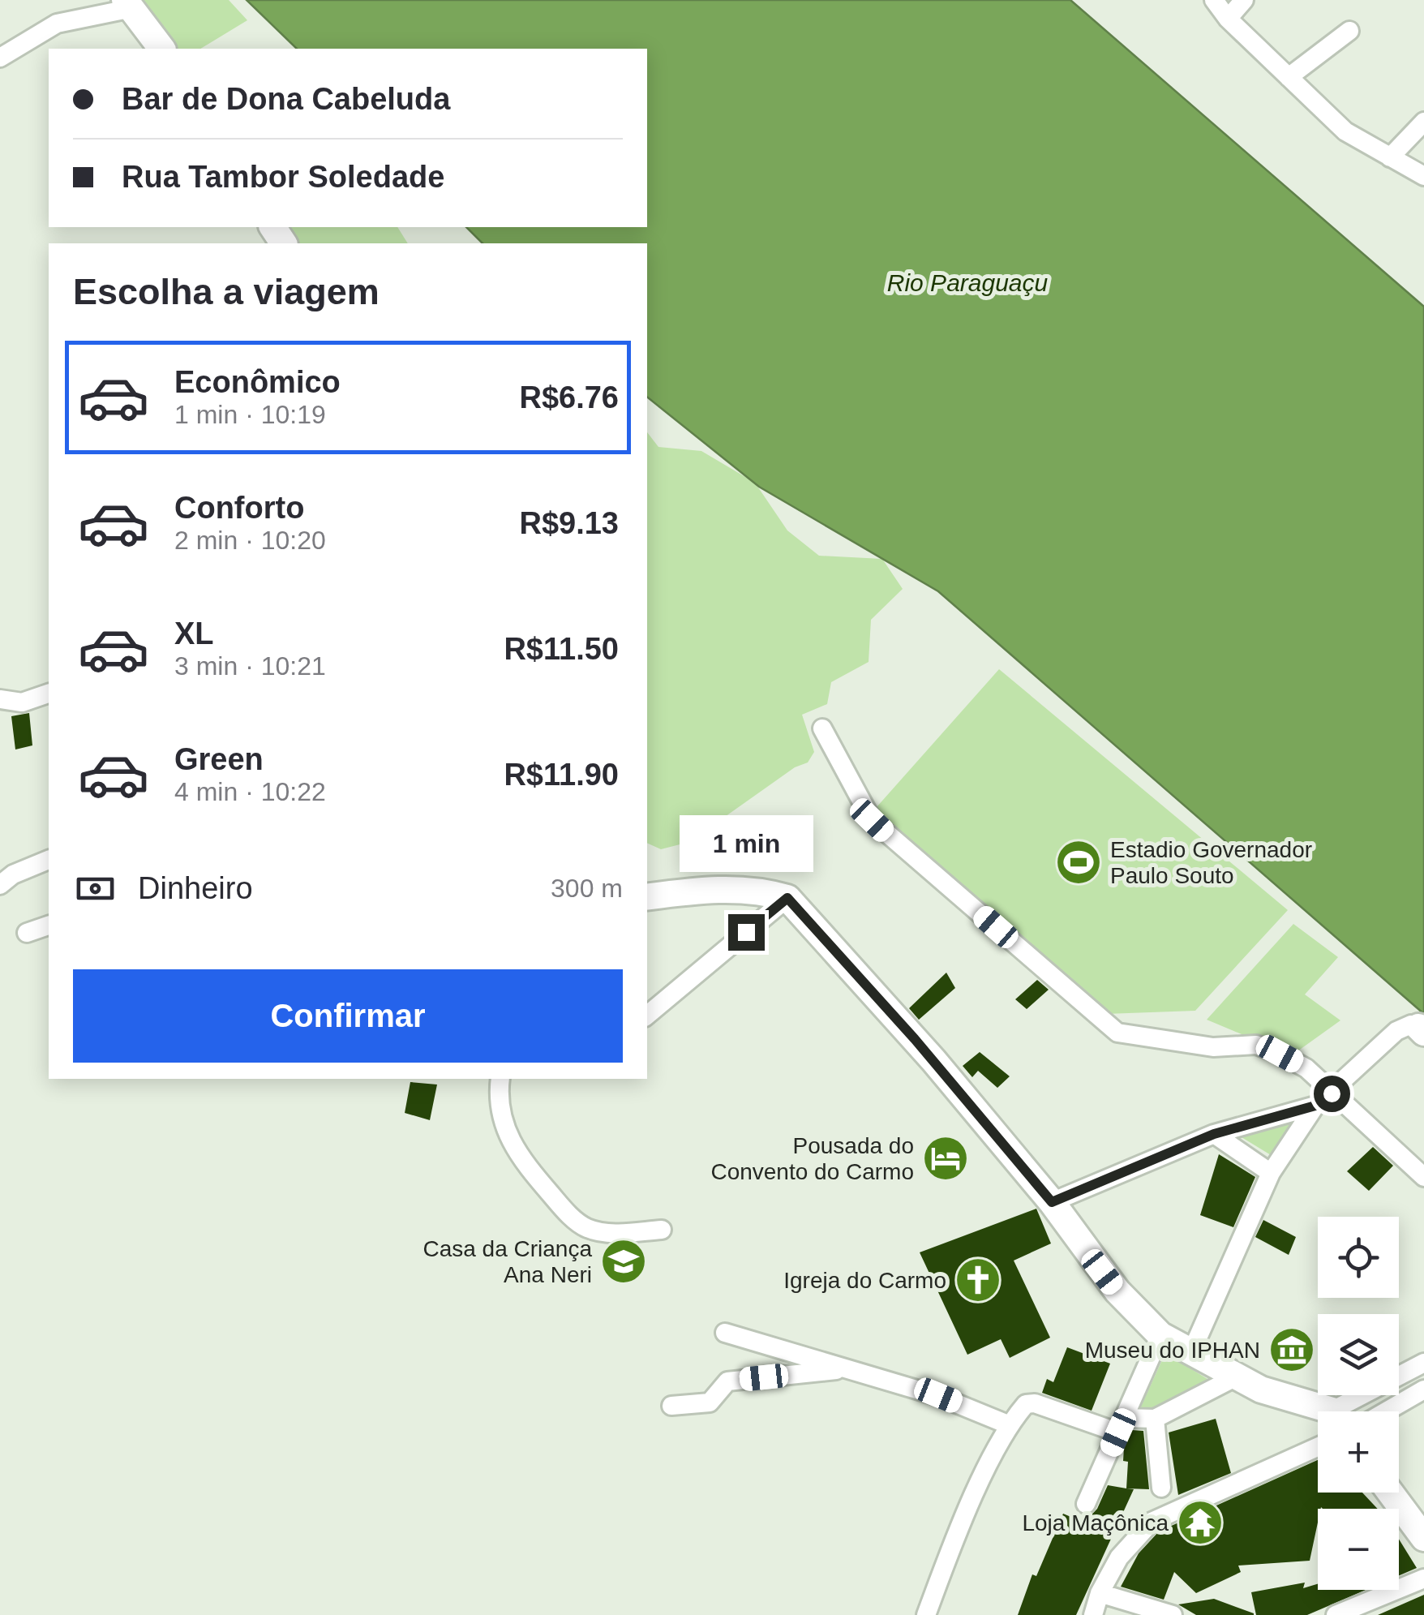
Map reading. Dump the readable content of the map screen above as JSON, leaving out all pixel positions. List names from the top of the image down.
{
  "water": ["Rio Paraguaçu"],
  "places": {
    "sports": ["Estadio Governador Paulo Souto"],
    "hotel": ["Pousada do Convento do Carmo"],
    "school or university": ["Casa da Criança Ana Neri"],
    "church": ["Igreja do Carmo"],
    "museum": ["Museu do IPHAN"],
    "temple": ["Loja Maçônica"]
  },
  "page": {
    "banner": ["Bar de Dona Cabeluda", "Rua Tambor Soledade"],
    "heading": "Escolha a viagem",
    "list": [
      {
        "name": "Econômico",
        "note": "1 min · 10:19",
        "value": "R$6.76"
      },
      {
        "name": "Conforto",
        "note": "2 min · 10:20",
        "value": "R$9.13"
      },
      {
        "name": "XL",
        "note": "3 min · 10:21",
        "value": "R$11.50"
      },
      {
        "name": "Green",
        "note": "4 min · 10:22",
        "value": "R$11.90"
      }
    ],
    "bubble": "1 min",
    "pay": ["Dinheiro", "300 m"],
    "buttons": "Confirmar",
    "map_buttons": ["+", "−"]
  }
}
